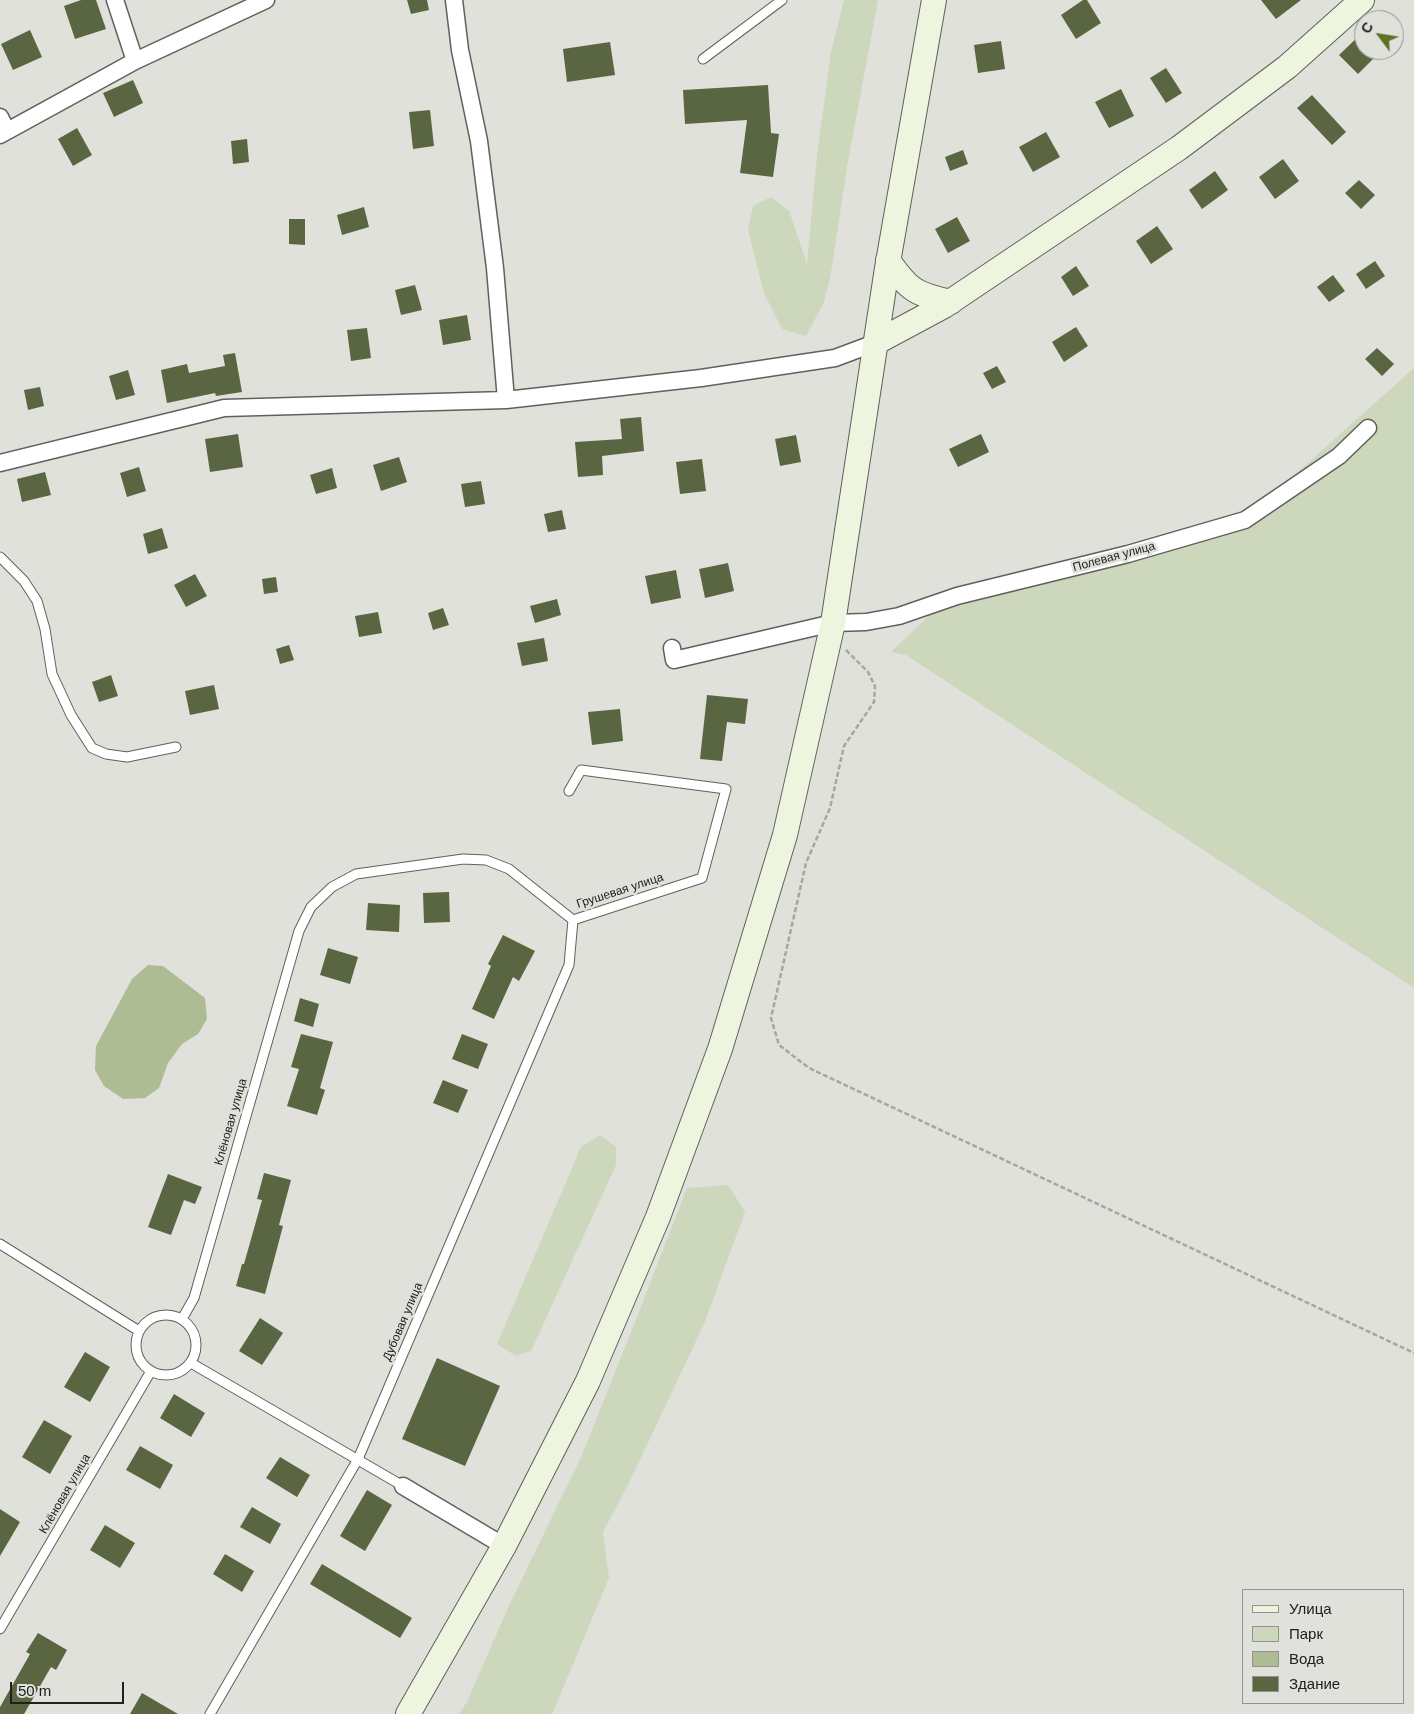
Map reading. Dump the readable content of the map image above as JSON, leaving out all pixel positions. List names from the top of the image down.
{
  "streets": {
    "street": ["Полевая улица"],
    "lane": ["Грушевая улица", "Клёновая улица", "Дубовая улица"]
  },
  "crossings": [
    ["Грушевая улица", "Клёновая улица"],
    ["Грушевая улица", "Дубовая улица"]
  ],
  "legend": [
    "Улица",
    "Парк",
    "Вода",
    "Здание"
  ],
  "scale_bar": "50 m",
  "north": "top left"
}
